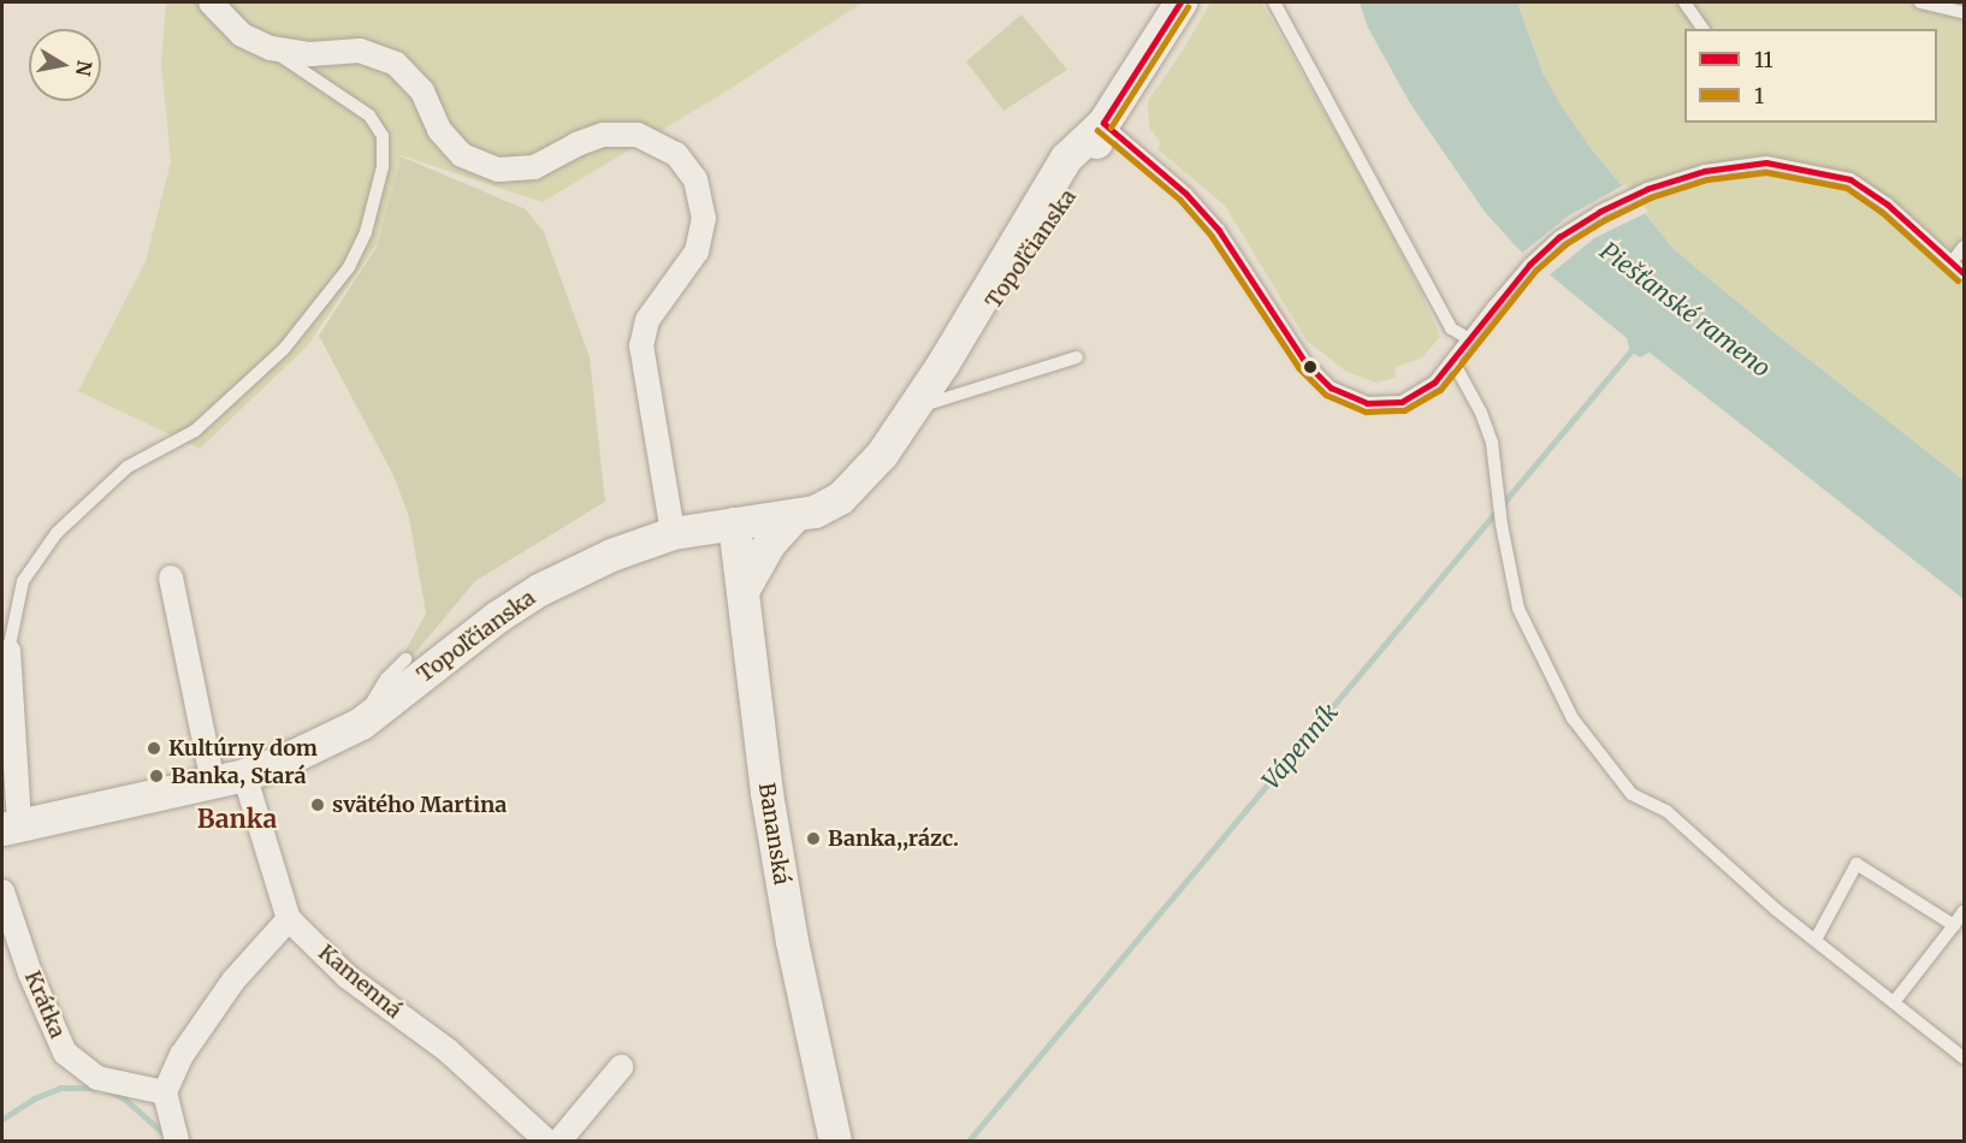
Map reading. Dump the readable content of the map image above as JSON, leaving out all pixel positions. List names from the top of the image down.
{
  "streets": {
    "main road": ["Topoľčianska", "Bananská"],
    "street": ["Kamenná", "Krátka"]
  },
  "crossings": [
    ["Topoľčianska", "Bananská"],
    ["Topoľčianska", "Kamenná"]
  ],
  "districts": ["Banka"],
  "water": ["Piešťanské rameno", "Vápenník"],
  "places": [
    "Kultúrny dom",
    "Banka, Stará",
    "svätého Martina",
    "Banka,,rázc."
  ],
  "lines": ["transit line 11", "transit line 1"],
  "legend": ["11", "1"],
  "north": "right"
}
